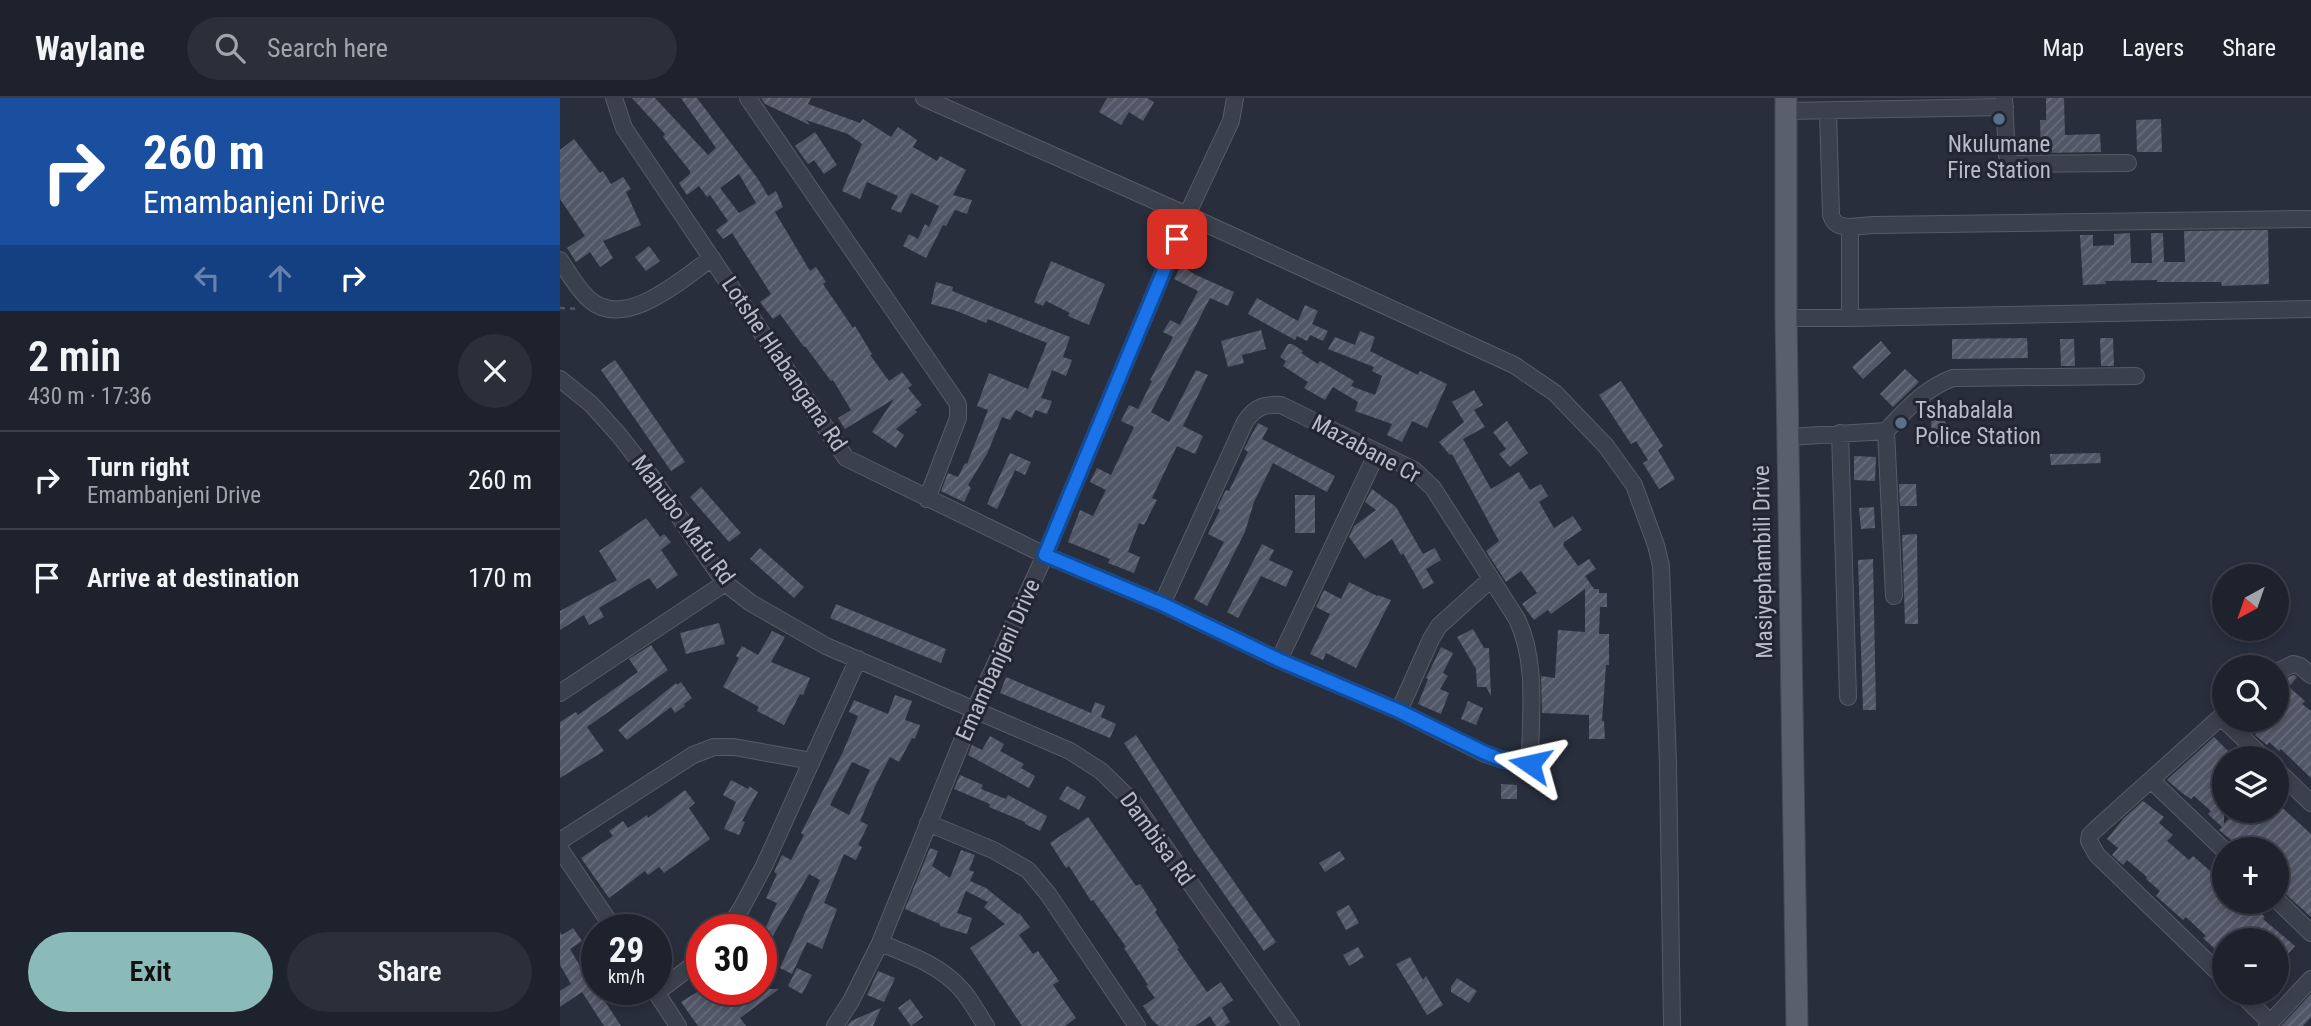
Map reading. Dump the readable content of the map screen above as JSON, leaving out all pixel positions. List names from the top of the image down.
{
  "streets": {
    "main road": ["Masiyephambili Drive"],
    "street": [
      "Lotshe Hlabangana Rd",
      "Mazabane Cr",
      "Mahubo Mafu Rd",
      "Emambanjeni Drive",
      "Dambisa Rd"
    ]
  },
  "crossings": [
    ["Lotshe Hlabangana Rd", "Mazabane Cr"],
    ["Lotshe Hlabangana Rd", "Emambanjeni Drive"],
    ["Mahubo Mafu Rd", "Emambanjeni Drive"],
    ["Mahubo Mafu Rd", "Dambisa Rd"],
    ["Emambanjeni Drive", "Dambisa Rd"]
  ],
  "places": ["Nkulumane Fire Station", "Tshabalala Police Station"],
  "north": "bottom left",
  "page": {
    "header": "Waylane",
    "search": "Search here",
    "nav": ["Map", "Layers", "Share"],
    "turn": ["260 m", "Emambanjeni Drive"],
    "heading": ["2 min", "430 m · 17:36"],
    "list": [
      {
        "name": "Turn right",
        "note": "Emambanjeni Drive",
        "value": "260 m"
      },
      {
        "name": "Arrive at destination",
        "value": "170 m"
      }
    ],
    "map_buttons": ["+", "−"],
    "speed": "29 km/h",
    "limit": "30",
    "buttons": ["Exit", "Share"]
  }
}
